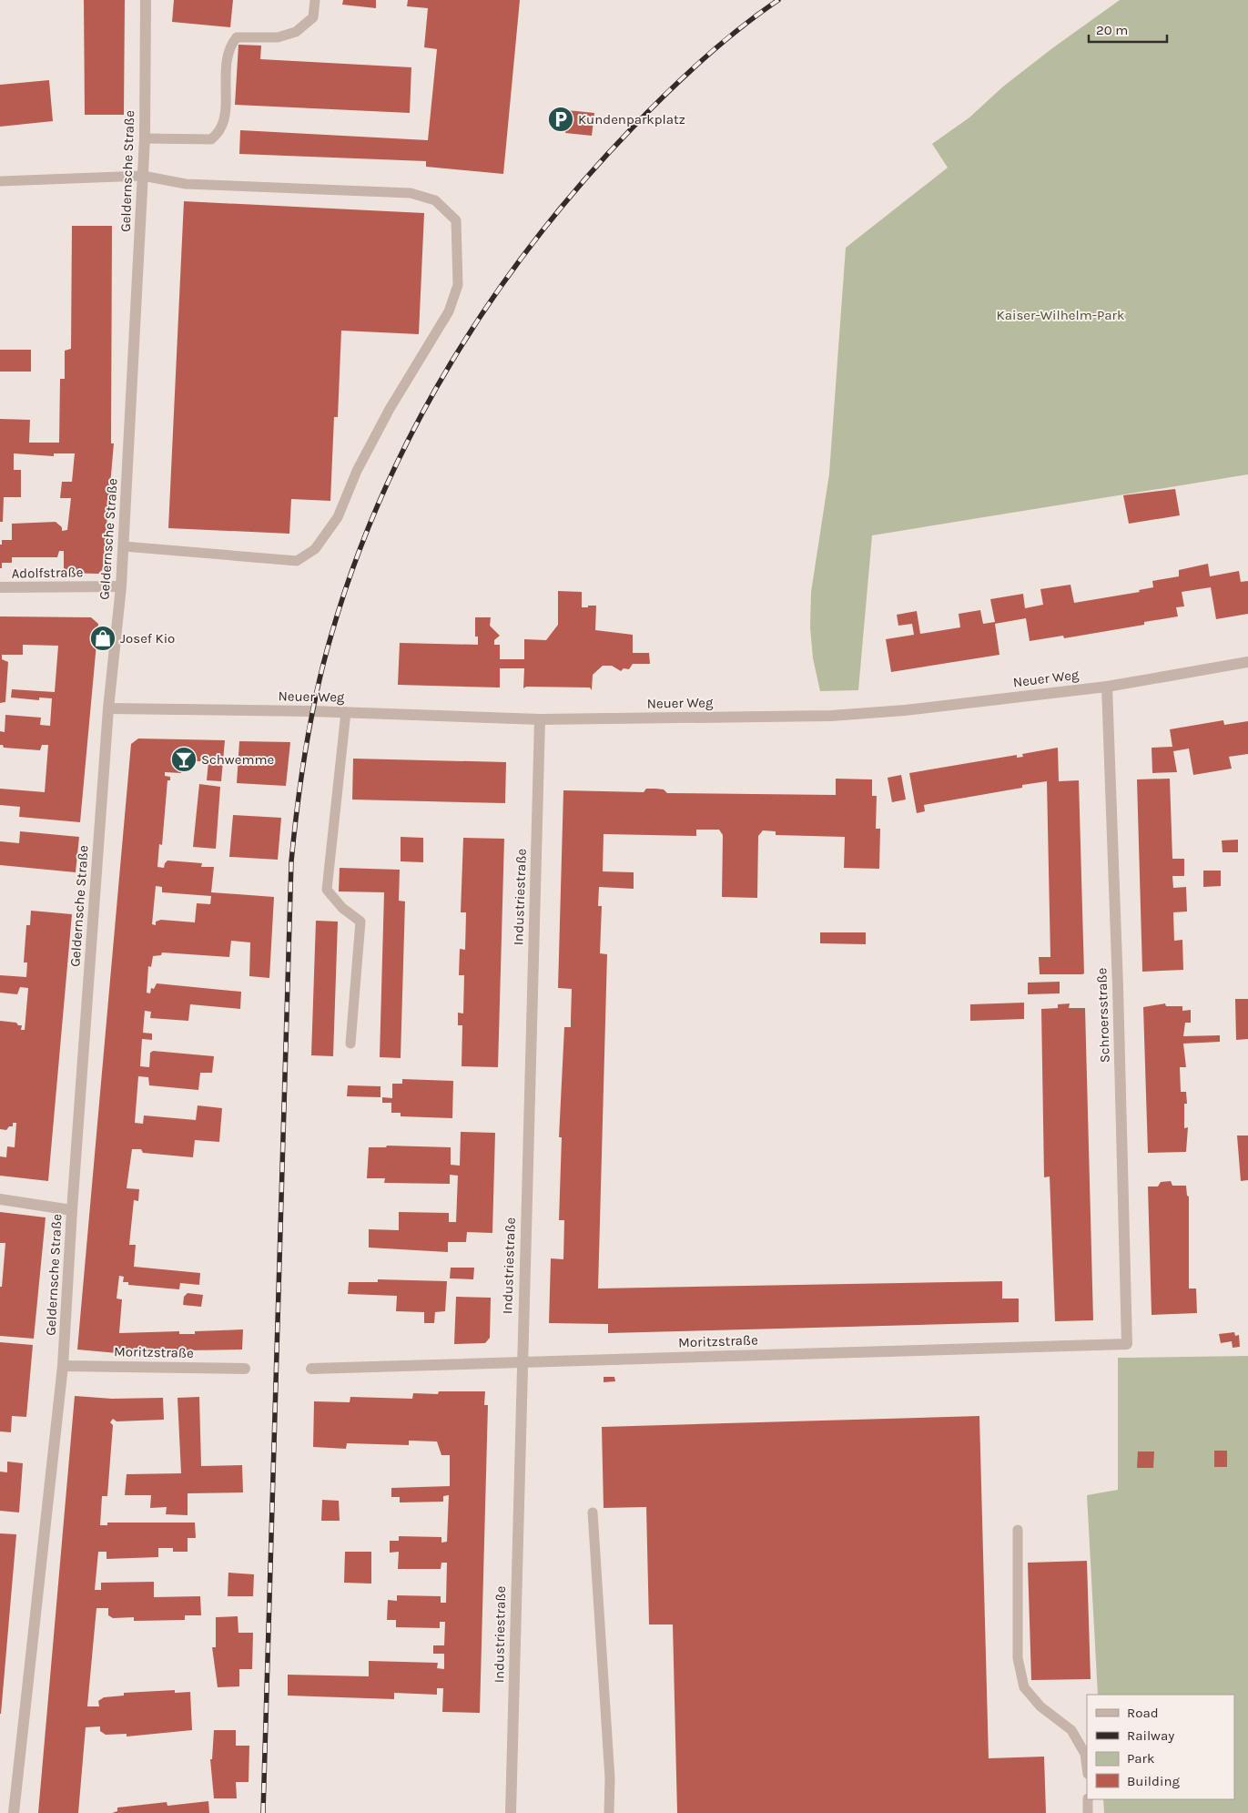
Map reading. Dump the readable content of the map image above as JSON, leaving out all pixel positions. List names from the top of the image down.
{
  "streets": {
    "street": [
      "Geldernsche Straße",
      "Adolfstraße",
      "Neuer Weg",
      "Industriestraße",
      "Schroersstraße",
      "Moritzstraße"
    ]
  },
  "crossings": [
    ["Geldernsche Straße", "Adolfstraße"],
    ["Geldernsche Straße", "Neuer Weg"],
    ["Geldernsche Straße", "Moritzstraße"],
    ["Neuer Weg", "Industriestraße"],
    ["Neuer Weg", "Schroersstraße"],
    ["Industriestraße", "Moritzstraße"],
    ["Schroersstraße", "Moritzstraße"]
  ],
  "parks": ["Kaiser-Wilhelm-Park"],
  "places": {
    "parking": ["Kundenparkplatz"],
    "shop": ["Josef Kio"],
    "bar": ["Schwemme"]
  },
  "legend": [
    "Road",
    "Railway",
    "Park",
    "Building"
  ],
  "scale_bar": "20 m"
}
